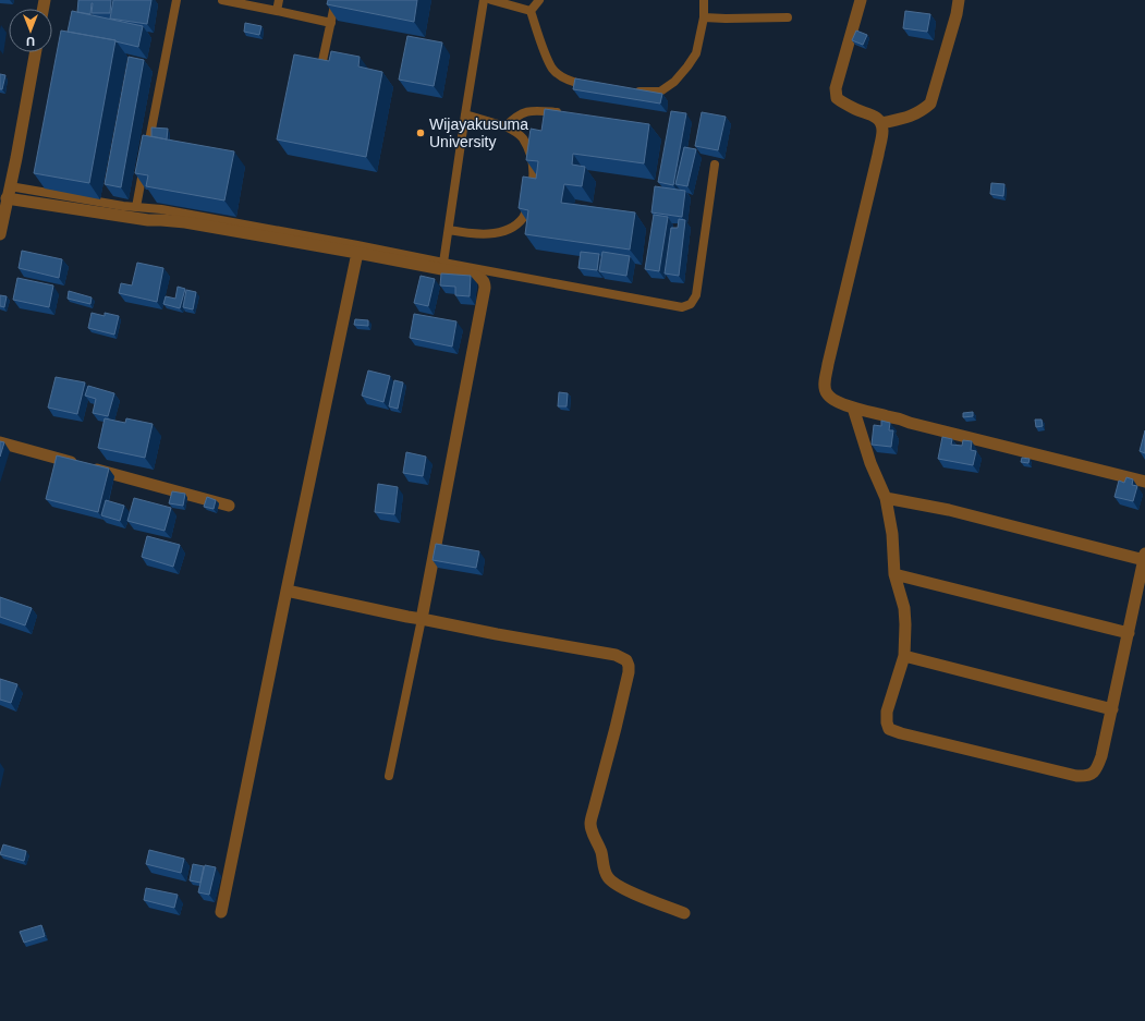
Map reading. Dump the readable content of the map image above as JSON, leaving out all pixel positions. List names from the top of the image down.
{
  "places": ["Wijayakusuma University"],
  "north": "bottom"
}
